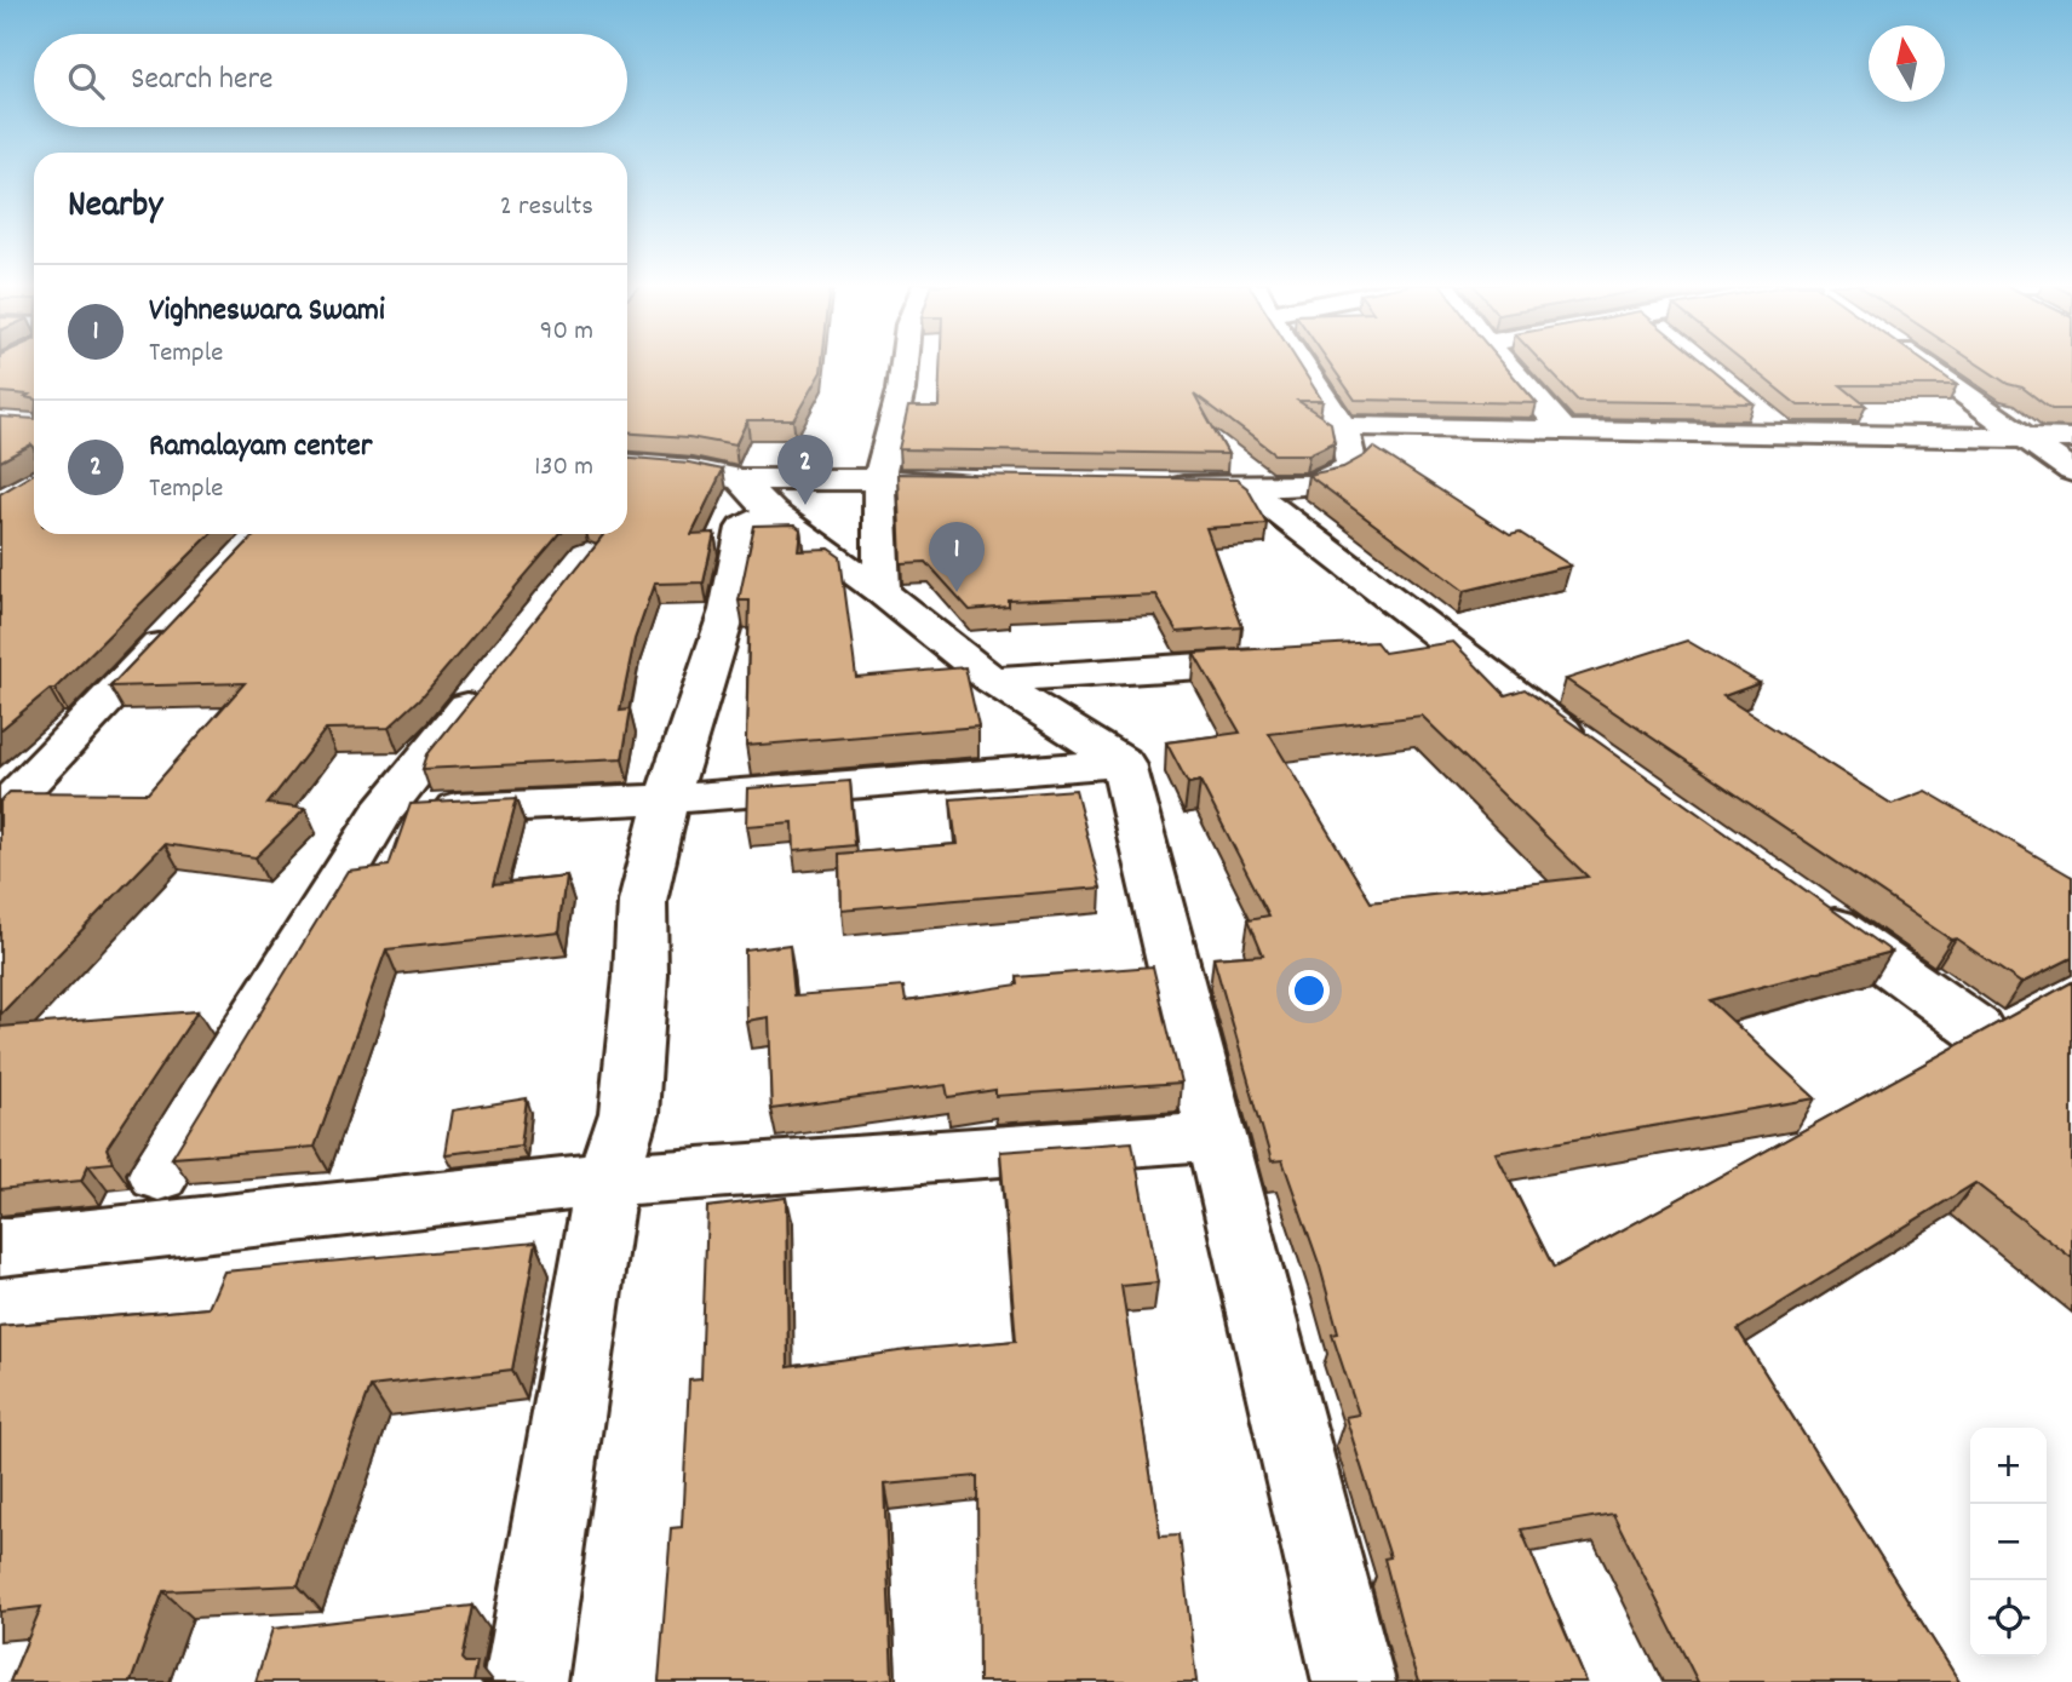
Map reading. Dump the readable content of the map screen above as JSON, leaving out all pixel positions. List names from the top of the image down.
{
  "north": "top",
  "page": {
    "search": "Search here",
    "heading": ["Nearby", "2 results"],
    "list": [
      {
        "mark": "1",
        "name": "Vighneswara Swami",
        "note": "Temple",
        "value": "90 m"
      },
      {
        "mark": "2",
        "name": "Ramalayam center",
        "note": "Temple",
        "value": "130 m"
      }
    ],
    "pins": ["2", "1"],
    "map_buttons": ["+", "−"]
  }
}
